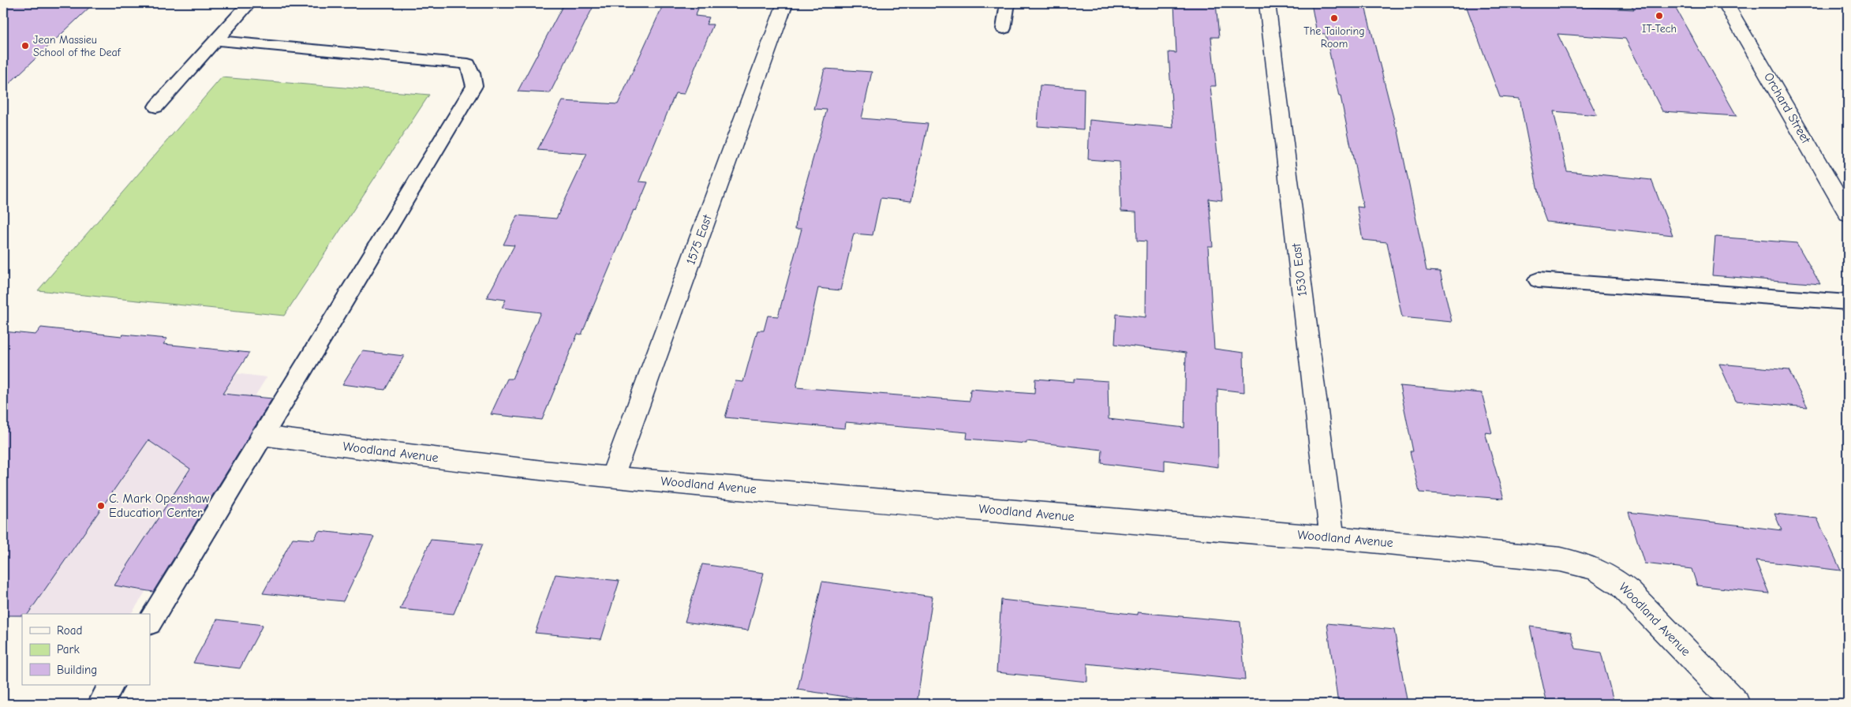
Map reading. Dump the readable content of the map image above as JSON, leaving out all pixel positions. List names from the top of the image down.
{
  "streets": {
    "street": [
      "Orchard Street",
      "1575 East",
      "1530 East",
      "Woodland Avenue"
    ]
  },
  "crossings": [
    ["1575 East", "Woodland Avenue"],
    ["1530 East", "Woodland Avenue"]
  ],
  "places": [
    "IT-Tech",
    "The Tailoring Room",
    "Jean Massieu School of the Deaf",
    "C. Mark Openshaw Education Center"
  ],
  "legend": ["Road", "Park", "Building"]
}
